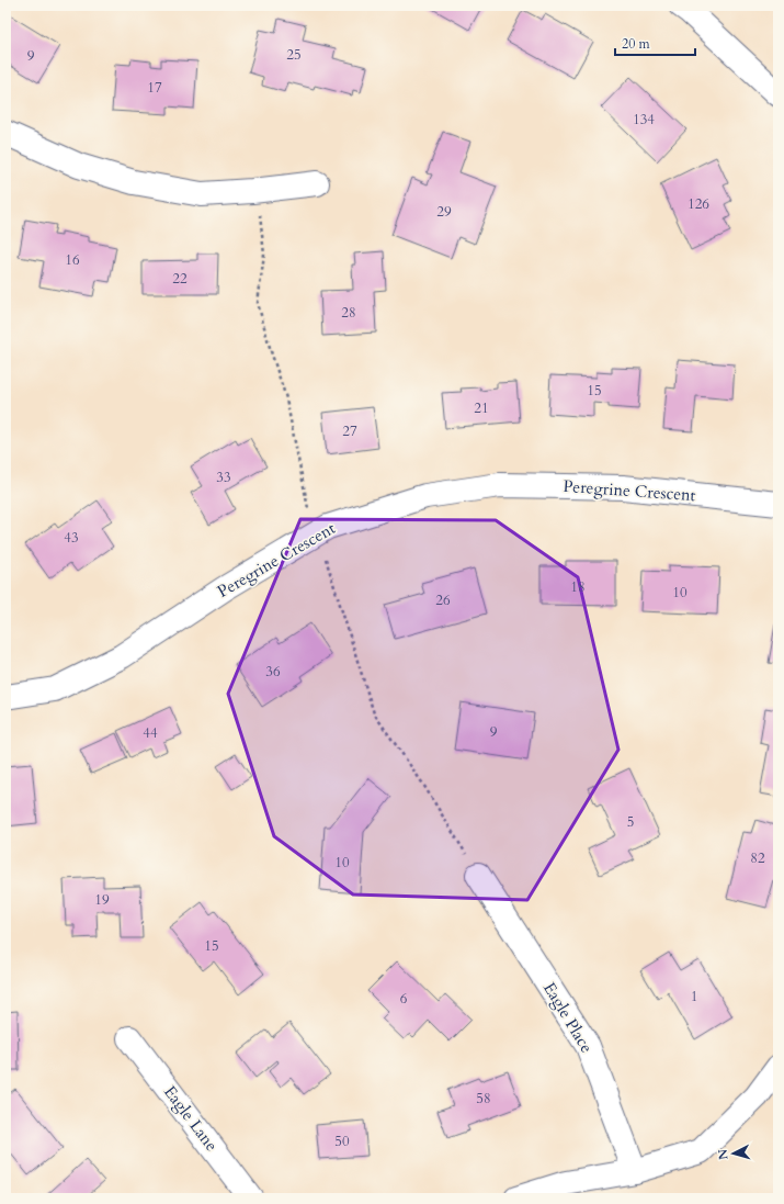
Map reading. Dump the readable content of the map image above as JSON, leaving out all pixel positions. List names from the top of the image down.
{
  "streets": {
    "street": ["Peregrine Crescent", "Eagle Place", "Eagle Lane"]
  },
  "house_numbers": [
    "25",
    "9",
    "17",
    "134",
    "126",
    "29",
    "16",
    "22",
    "28",
    "15",
    "21",
    "27",
    "33",
    "43",
    "18",
    "10",
    "26",
    "36",
    "9",
    "44",
    "5",
    "82",
    "10",
    "19",
    "15",
    "1",
    "6",
    "58",
    "50"
  ],
  "scale_bar": "20 m",
  "north": "left"
}
